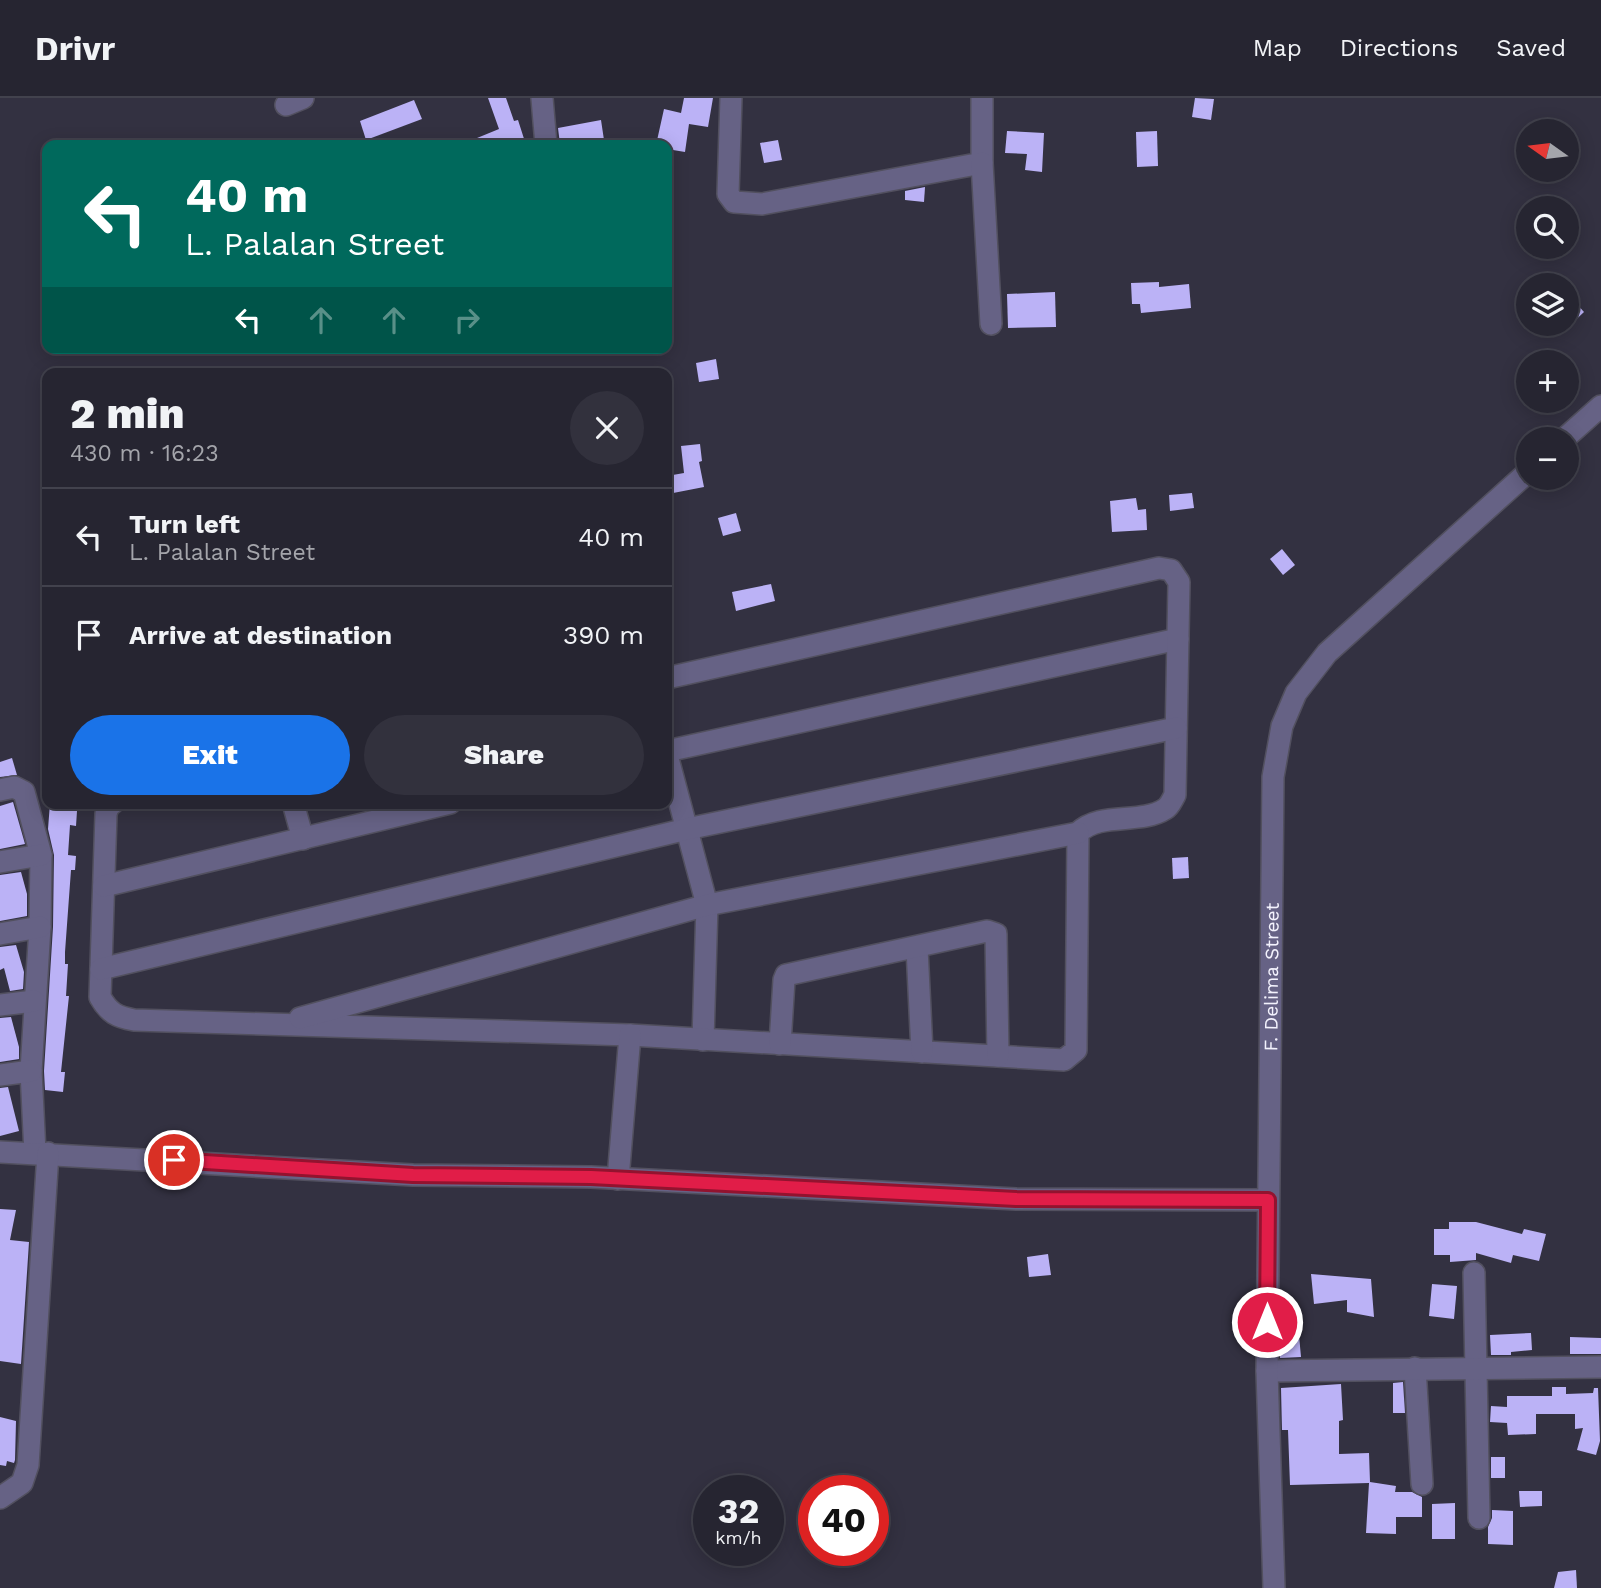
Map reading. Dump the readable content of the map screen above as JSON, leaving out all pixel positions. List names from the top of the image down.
{
  "streets": {
    "street": ["F. Delima Street"]
  },
  "north": "left",
  "page": {
    "header": "Drivr",
    "nav": ["Map", "Directions", "Saved"],
    "map_buttons": ["+", "−"],
    "turn": ["40 m", "L. Palalan Street"],
    "heading": ["2 min", "430 m · 16:23"],
    "list": [
      {
        "name": "Turn left",
        "note": "L. Palalan Street",
        "value": "40 m"
      },
      {
        "name": "Arrive at destination",
        "value": "390 m"
      }
    ],
    "buttons": ["Exit", "Share"],
    "speed": "32 km/h",
    "limit": "40"
  }
}
